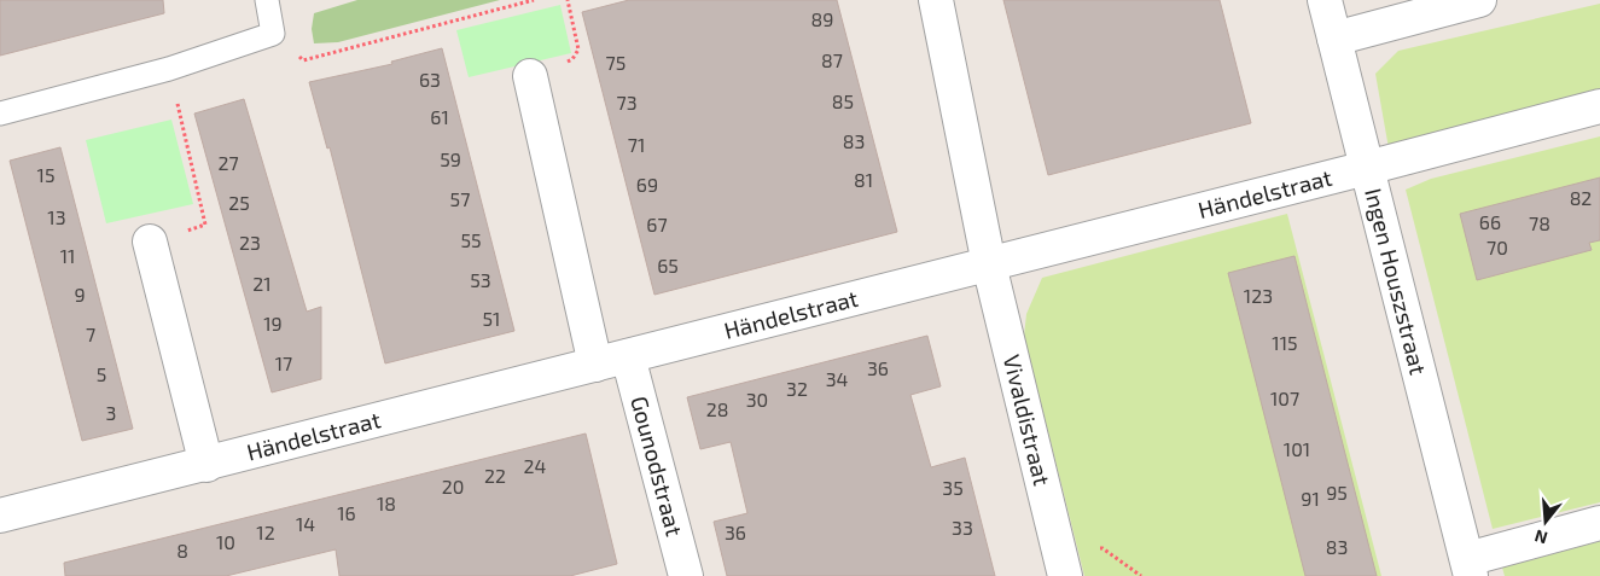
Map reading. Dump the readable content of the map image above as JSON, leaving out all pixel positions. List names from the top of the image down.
{
  "streets": {
    "street": [
      "Händelstraat",
      "Ingen Houszstraat",
      "Vivaldistraat",
      "Gounodstraat"
    ]
  },
  "crossings": [
    ["Händelstraat", "Ingen Houszstraat"],
    ["Händelstraat", "Vivaldistraat"],
    ["Händelstraat", "Gounodstraat"]
  ],
  "house_numbers": [
    "89",
    "87",
    "75",
    "63",
    "85",
    "73",
    "61",
    "83",
    "71",
    "59",
    "27",
    "15",
    "81",
    "69",
    "82",
    "57",
    "25",
    "13",
    "66",
    "78",
    "67",
    "55",
    "23",
    "70",
    "11",
    "65",
    "53",
    "21",
    "9",
    "123",
    "51",
    "19",
    "7",
    "115",
    "17",
    "36",
    "5",
    "34",
    "32",
    "107",
    "30",
    "28",
    "3",
    "101",
    "24",
    "22",
    "20",
    "35",
    "95",
    "91",
    "18",
    "16",
    "14",
    "33",
    "12",
    "36",
    "10",
    "83",
    "8"
  ],
  "north": "bottom"
}
